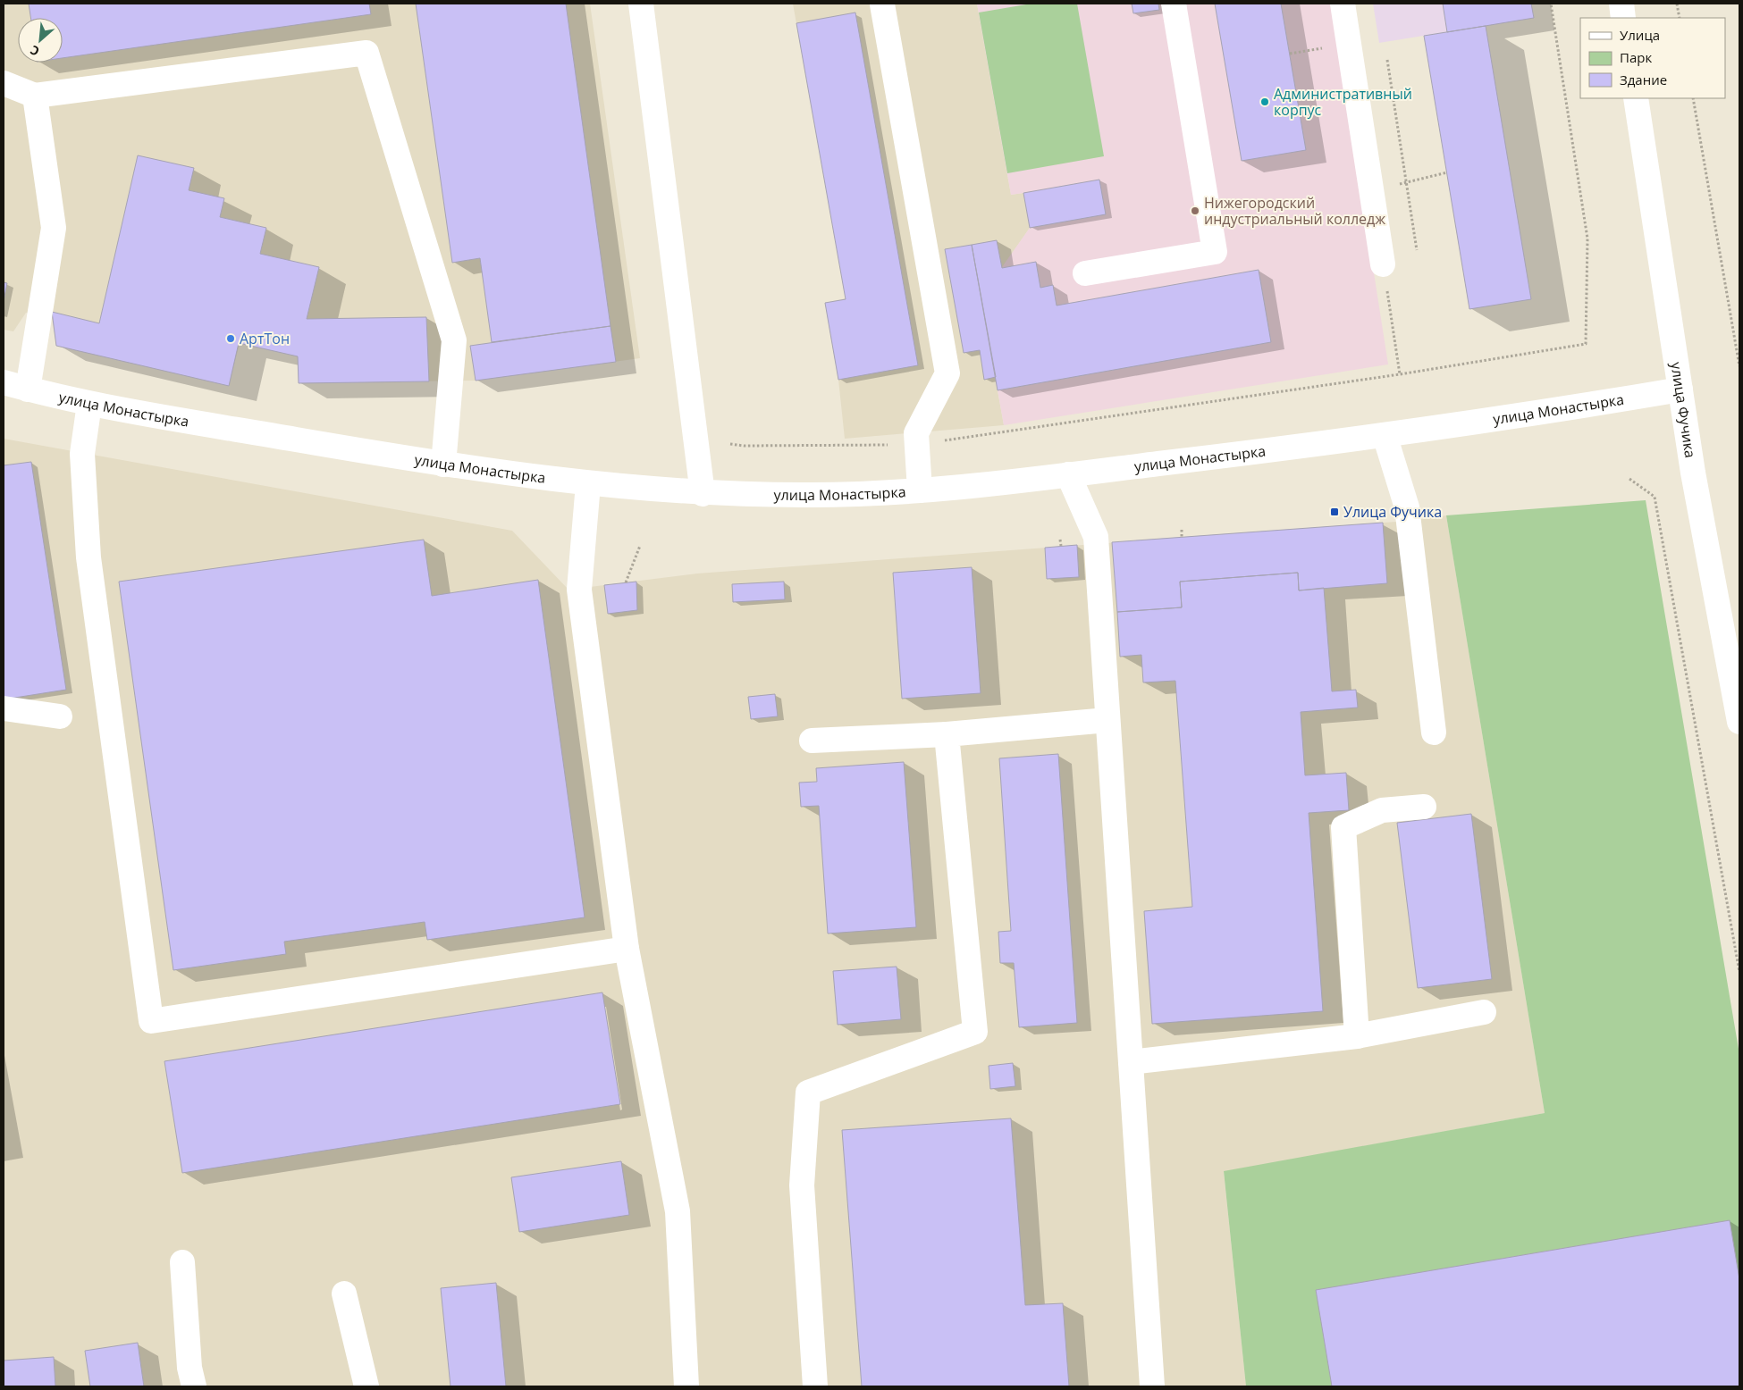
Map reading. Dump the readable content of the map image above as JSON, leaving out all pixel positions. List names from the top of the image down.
{
  "streets": {
    "street": ["улица Монастырка", "улица Фучика"]
  },
  "crossings": [
    ["улица Монастырка", "улица Фучика"]
  ],
  "places": {
    "other": ["Административный корпус", "Нижегородский индустриальный колледж", "АртТон"],
    "transit": ["Улица Фучика"]
  },
  "legend": ["Улица", "Парк", "Здание"],
  "north": "bottom left"
}
